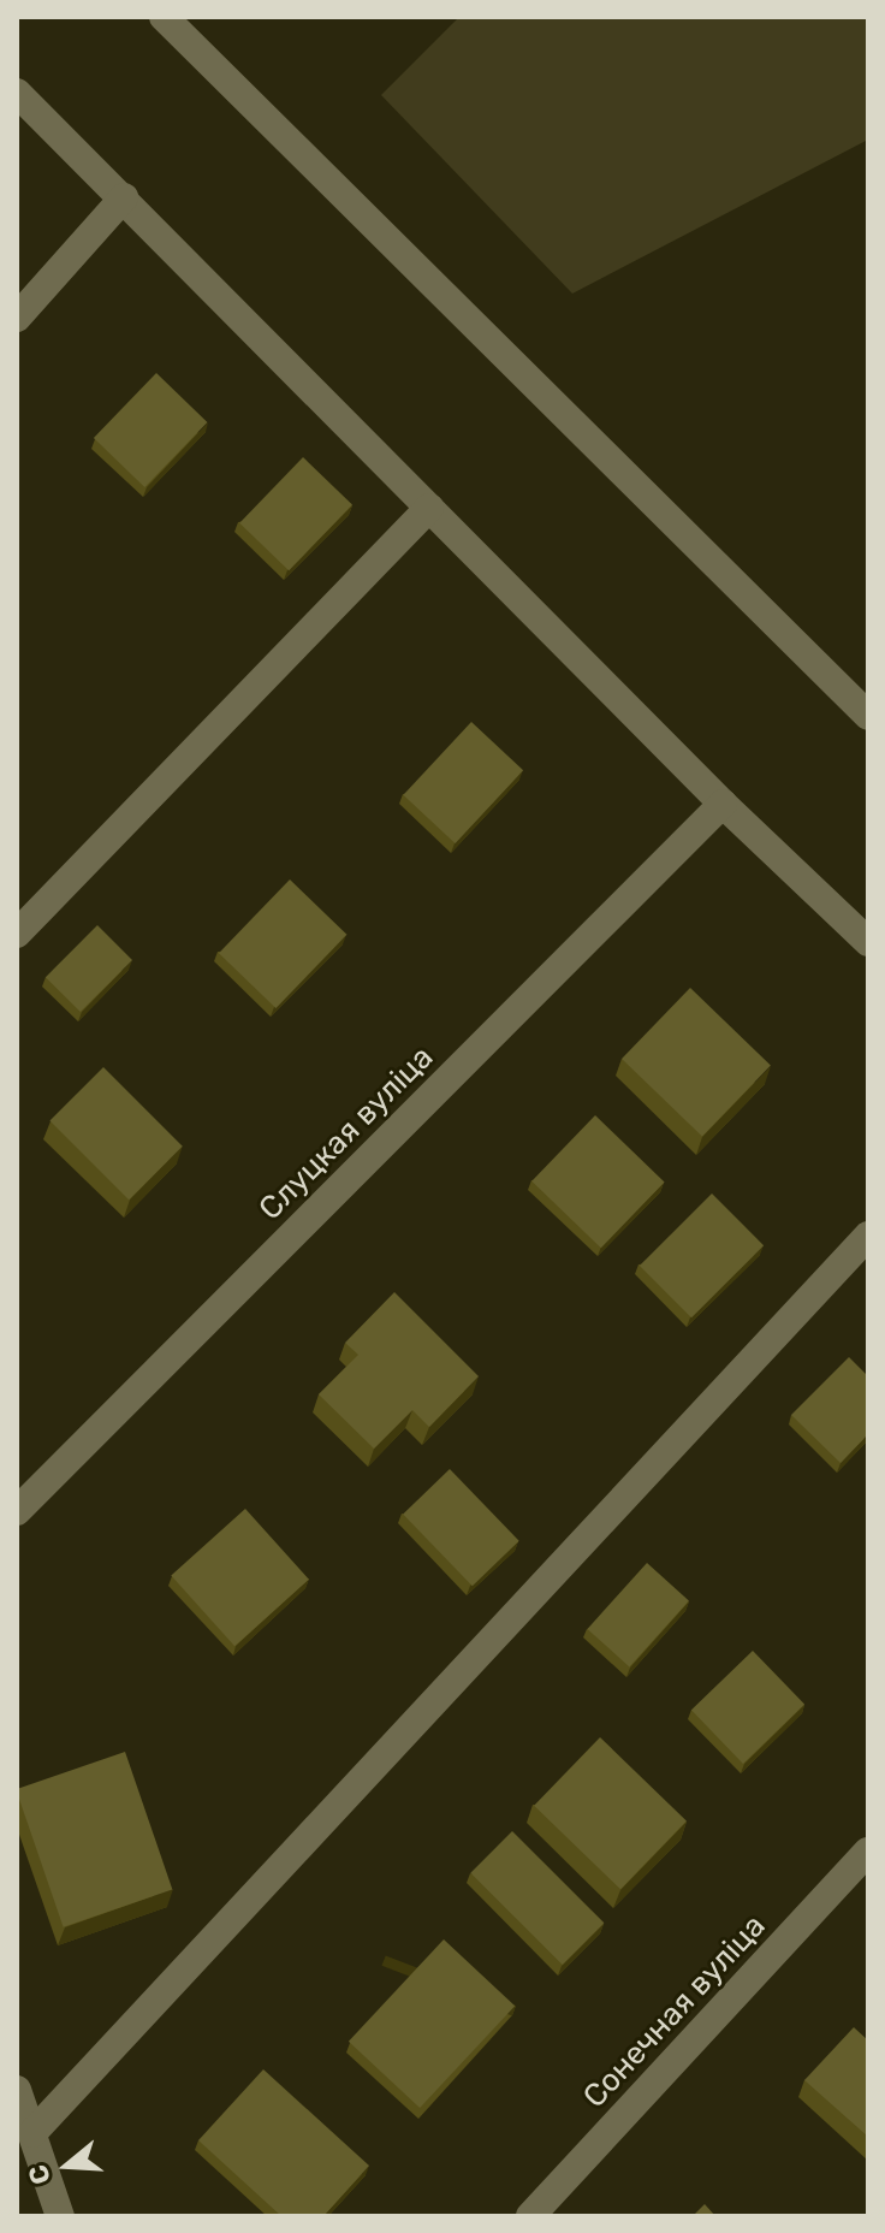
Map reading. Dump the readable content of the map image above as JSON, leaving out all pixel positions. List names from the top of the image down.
{
  "streets": {
    "street": ["Слуцкая вуліца", "Сонечная вуліца"]
  },
  "north": "left"
}
